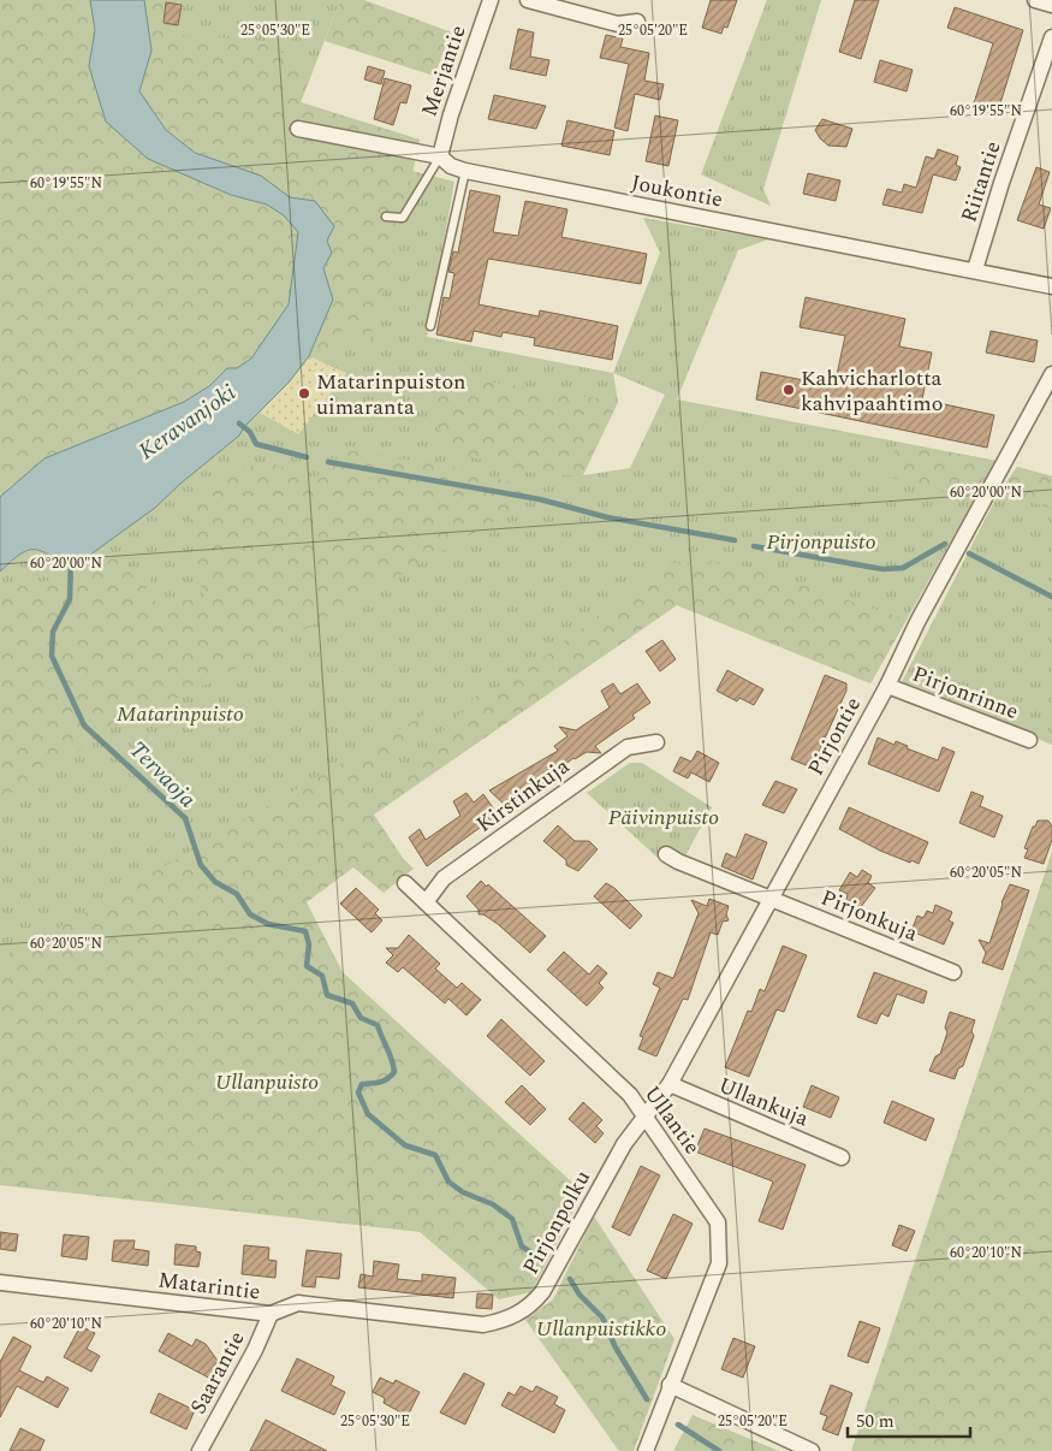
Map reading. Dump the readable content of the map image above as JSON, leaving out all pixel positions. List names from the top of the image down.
{
  "streets": {
    "street": [
      "Merjantie",
      "Riitantie",
      "Joukontie",
      "Pirjonrinne",
      "Pirjontie",
      "Kirstinkuja",
      "Pirjonkuja",
      "Ullankuja",
      "Ullantie",
      "Pirjonpolku",
      "Matarintie",
      "Saarantie"
    ]
  },
  "crossings": [
    ["Merjantie", "Joukontie"],
    ["Riitantie", "Joukontie"],
    ["Pirjonrinne", "Pirjontie"],
    ["Pirjontie", "Pirjonkuja"],
    ["Pirjontie", "Ullankuja"],
    ["Pirjontie", "Ullantie"],
    ["Pirjontie", "Pirjonpolku"],
    ["Kirstinkuja", "Ullantie"],
    ["Ullantie", "Pirjonpolku"],
    ["Pirjonpolku", "Matarintie"],
    ["Matarintie", "Saarantie"]
  ],
  "water": ["Keravanjoki", "Tervaoja"],
  "parks": [
    "Pirjonpuisto",
    "Matarinpuisto",
    "Päivinpuisto",
    "Ullanpuisto",
    "Ullanpuistikko"
  ],
  "places": ["Kahvicharlotta kahvipaahtimo", "Matarinpuiston uimaranta"],
  "scale_bar": "50 m",
  "coordinates": [
    "25°05'30\"E",
    "25°05'20\"E",
    "60°19'55\"N",
    "60°20'00\"N",
    "60°20'05\"N",
    "60°20'10\"N"
  ]
}
